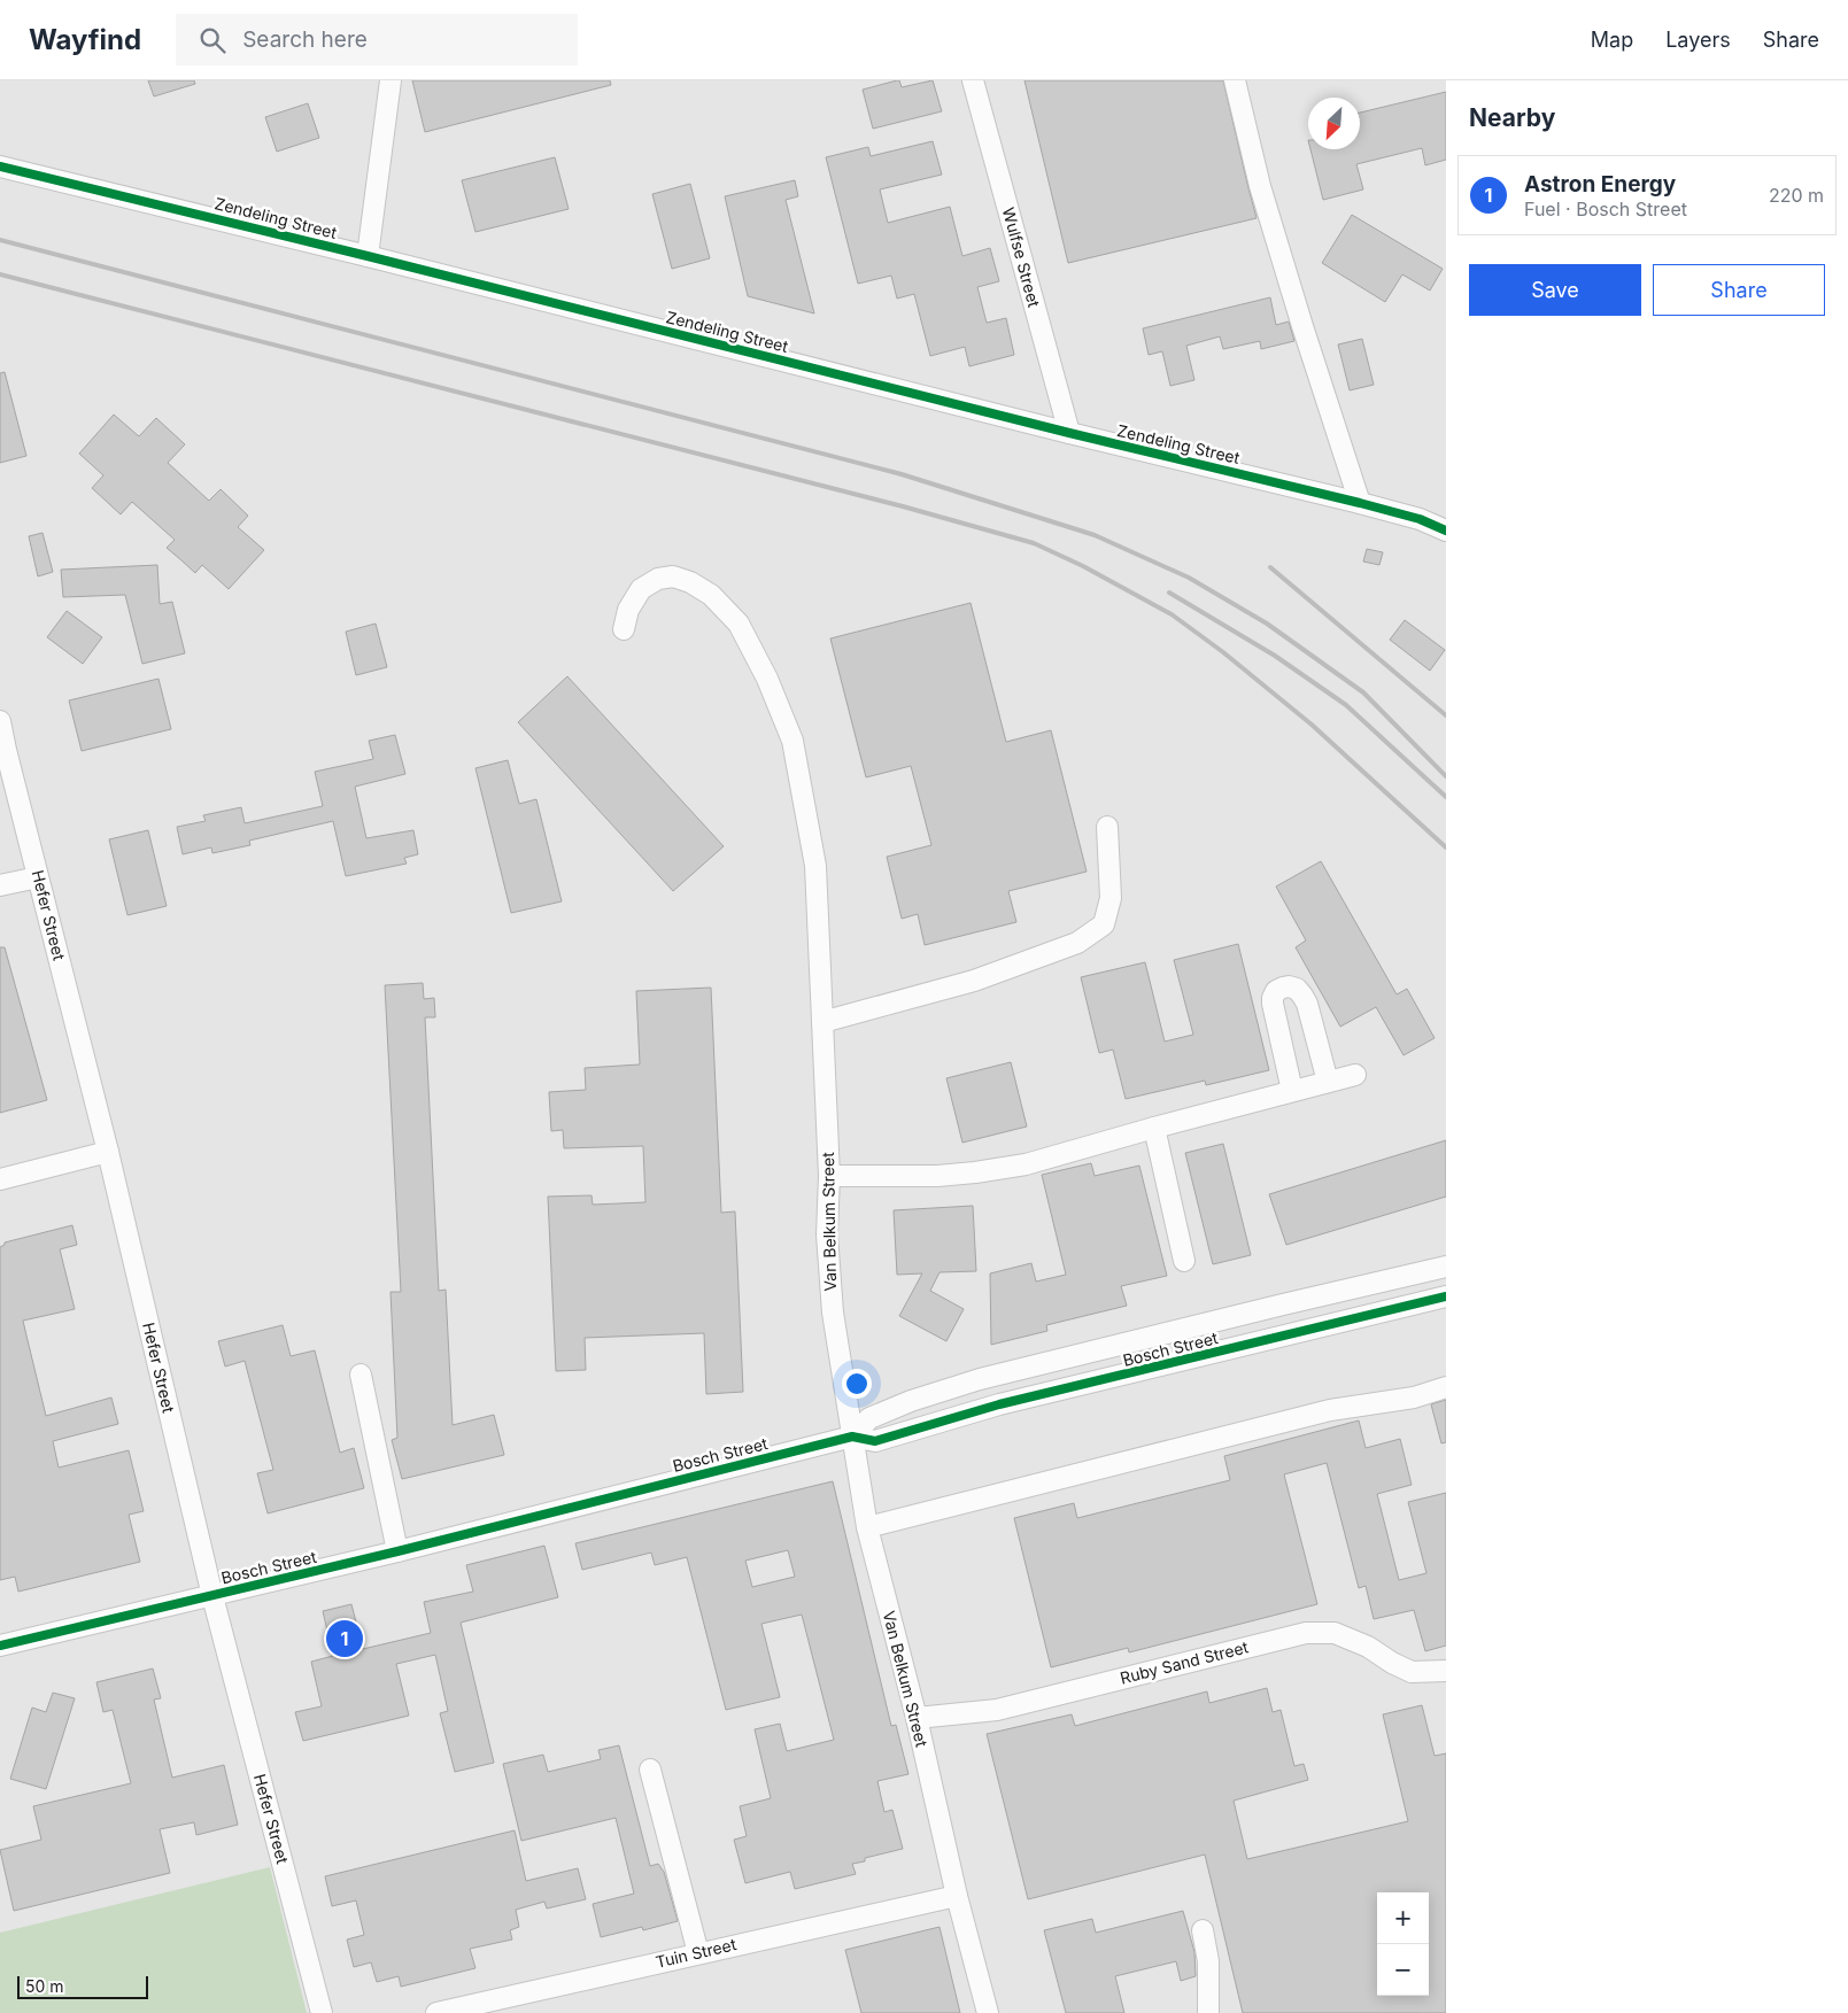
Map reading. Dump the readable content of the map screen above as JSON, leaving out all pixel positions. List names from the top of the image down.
{
  "streets": {
    "street": [
      "Zendeling Street",
      "Wulfse Street",
      "Hefer Street",
      "Van Belkum Street",
      "Bosch Street",
      "Ruby Sand Street",
      "Tuin Street"
    ]
  },
  "crossings": [
    ["Zendeling Street", "Wulfse Street"],
    ["Hefer Street", "Bosch Street"],
    ["Van Belkum Street", "Bosch Street"],
    ["Van Belkum Street", "Ruby Sand Street"],
    ["Van Belkum Street", "Tuin Street"]
  ],
  "scale_bar": "50 m",
  "north": "bottom left",
  "page": {
    "header": "Wayfind",
    "search": "Search here",
    "nav": ["Map", "Layers", "Share"],
    "heading": "Nearby",
    "list": [
      {
        "mark": "1",
        "name": "Astron Energy",
        "note": "Fuel · Bosch Street",
        "value": "220 m"
      }
    ],
    "buttons": ["Save", "Share"],
    "pins": "1",
    "map_buttons": ["+", "−"],
    "scale": "50 m"
  }
}
